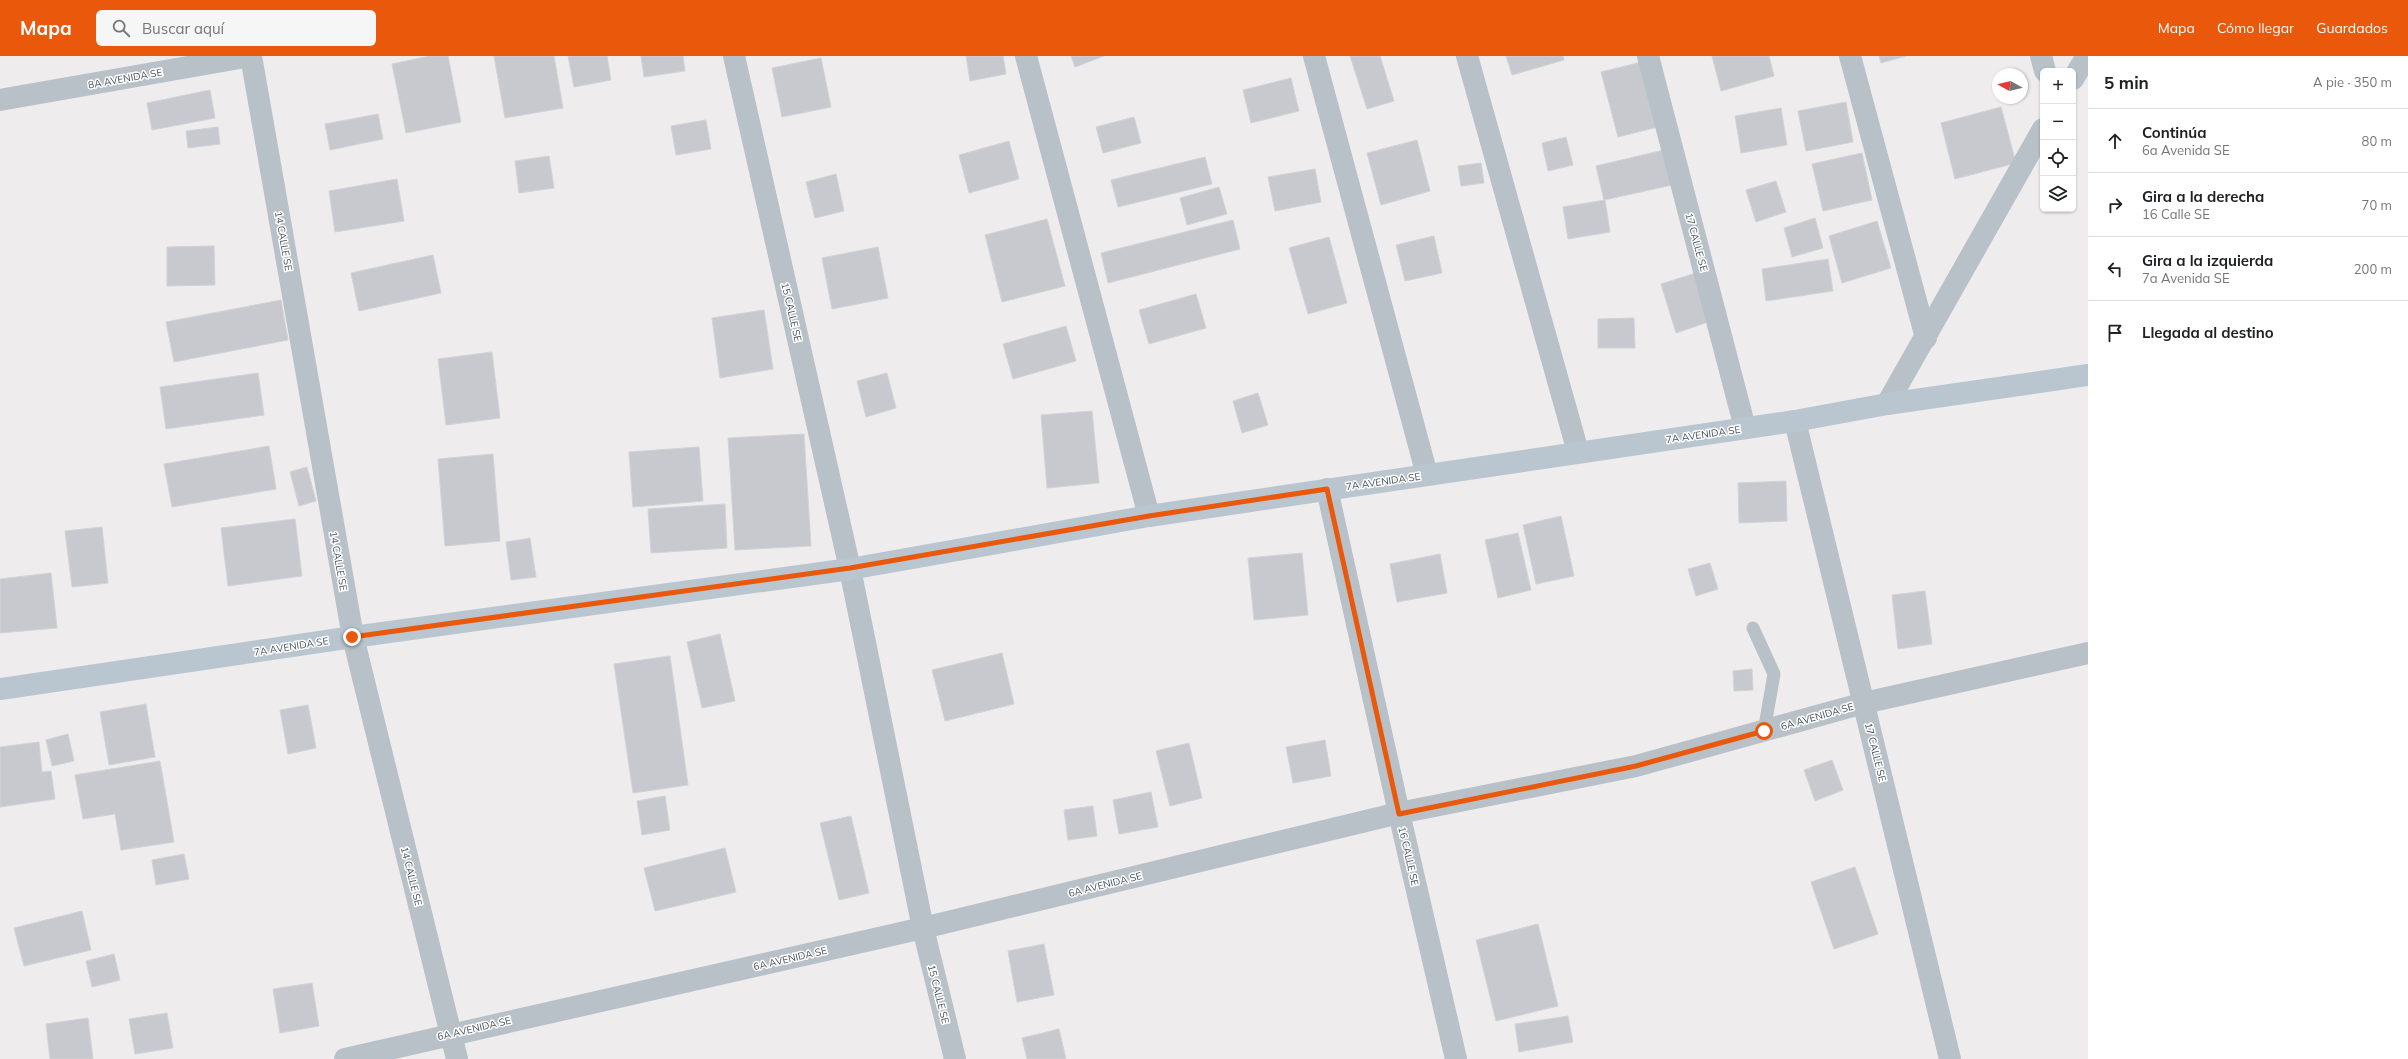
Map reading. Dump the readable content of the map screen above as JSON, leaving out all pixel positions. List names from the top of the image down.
{
  "streets": {
    "street": [
      "8A AVENIDA SE",
      "14 CALLE SE",
      "17 CALLE SE",
      "15 CALLE SE",
      "7A AVENIDA SE",
      "6A AVENIDA SE",
      "16 CALLE SE"
    ]
  },
  "crossings": [
    ["8A AVENIDA SE", "14 CALLE SE"],
    ["14 CALLE SE", "7A AVENIDA SE"],
    ["14 CALLE SE", "6A AVENIDA SE"],
    ["17 CALLE SE", "7A AVENIDA SE"],
    ["17 CALLE SE", "6A AVENIDA SE"],
    ["15 CALLE SE", "7A AVENIDA SE"],
    ["15 CALLE SE", "6A AVENIDA SE"],
    ["7A AVENIDA SE", "16 CALLE SE"],
    ["6A AVENIDA SE", "16 CALLE SE"]
  ],
  "north": "left",
  "page": {
    "header": "Mapa",
    "search": "Buscar aquí",
    "nav": ["Mapa", "Cómo llegar", "Guardados"],
    "heading": ["5 min", "A pie · 350 m"],
    "map_buttons": ["+", "−"],
    "list": [
      ["Continúa", "6a Avenida SE", "80 m"],
      ["Gira a la derecha", "16 Calle SE", "70 m"],
      ["Gira a la izquierda", "7a Avenida SE", "200 m"],
      "Llegada al destino"
    ]
  }
}
